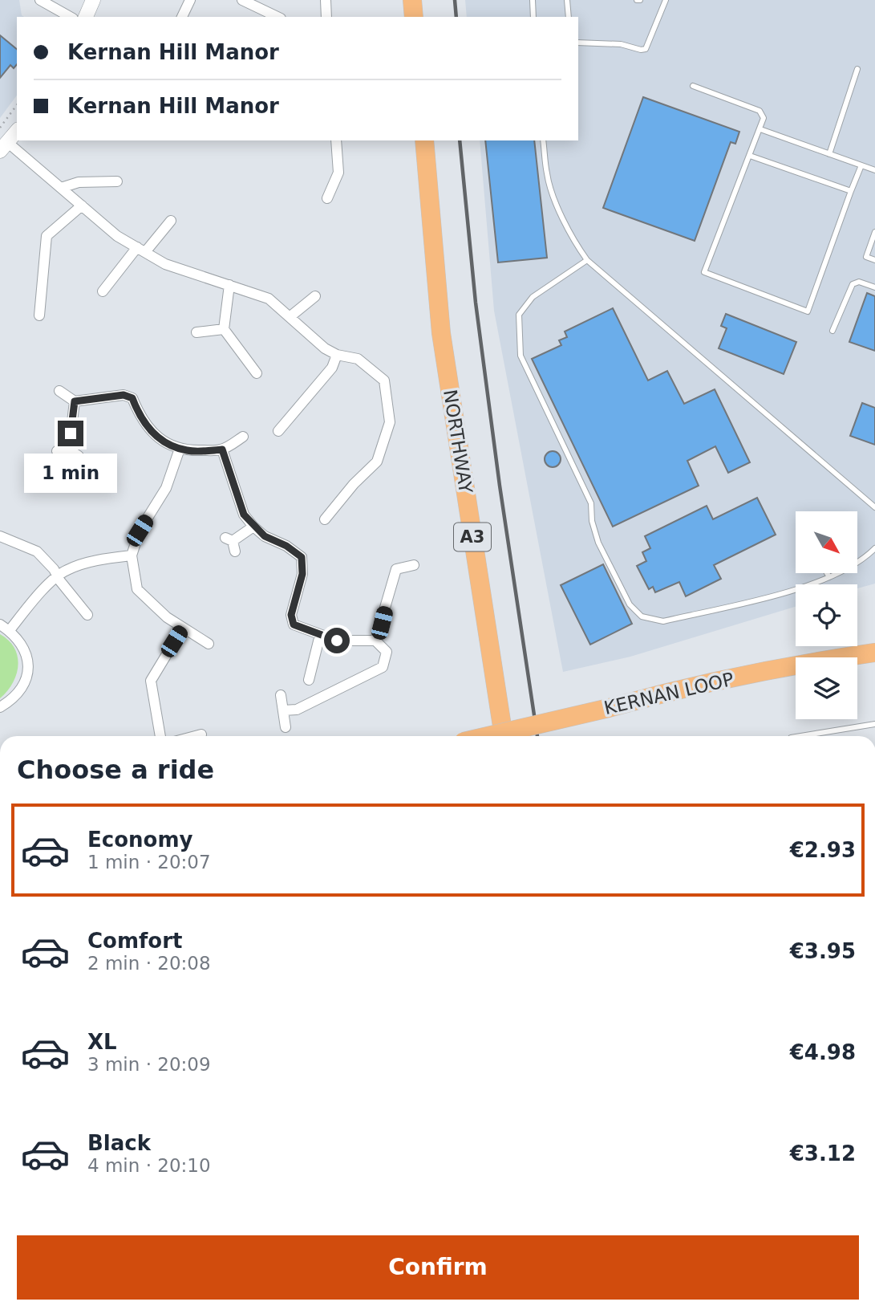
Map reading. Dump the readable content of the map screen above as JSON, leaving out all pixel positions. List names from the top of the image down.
{
  "streets": {
    "highway": ["NORTHWAY", "A3", "KERNAN LOOP"]
  },
  "north": "bottom right",
  "page": {
    "banner": ["Kernan Hill Manor", "Kernan Hill Manor"],
    "bubble": "1 min",
    "heading": "Choose a ride",
    "list": [
      {
        "name": "Economy",
        "note": "1 min · 20:07",
        "value": "€2.93"
      },
      {
        "name": "Comfort",
        "note": "2 min · 20:08",
        "value": "€3.95"
      },
      {
        "name": "XL",
        "note": "3 min · 20:09",
        "value": "€4.98"
      },
      {
        "name": "Black",
        "note": "4 min · 20:10",
        "value": "€3.12"
      }
    ],
    "buttons": "Confirm"
  }
}
